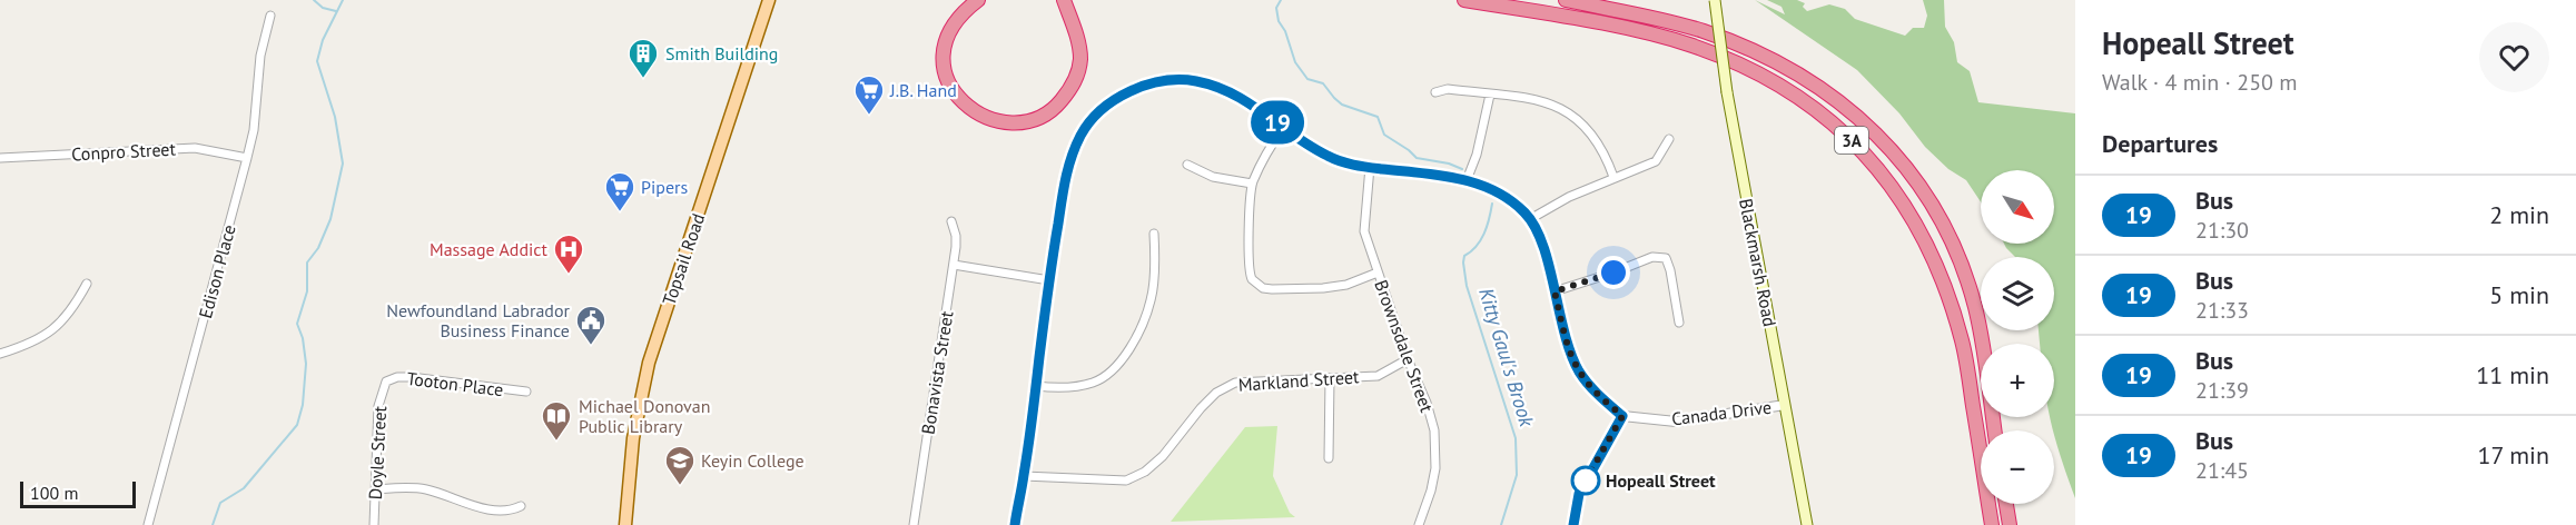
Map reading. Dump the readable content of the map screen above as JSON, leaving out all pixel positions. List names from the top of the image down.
{
  "streets": {
    "highway": ["3A"],
    "main road": ["Topsail Road", "Blackmarsh Road"],
    "street": [
      "Conpro Street",
      "Edison Place",
      "Brownsdale Street",
      "Bonavista Street",
      "Markland Street",
      "Tooton Place",
      "Canada Drive",
      "Doyle Street"
    ]
  },
  "crossings": [
    ["Conpro Street", "Edison Place"],
    ["Blackmarsh Road", "Canada Drive"],
    ["Brownsdale Street", "Markland Street"],
    ["Tooton Place", "Doyle Street"]
  ],
  "water": ["Kitty Gaul's Brook"],
  "places": {
    "building": ["Smith Building"],
    "supermarket": ["J.B. Hand", "Pipers"],
    "hospital": ["Massage Addict"],
    "public building": ["Newfoundland Labrador Business Finance"],
    "library": ["Michael Donovan Public Library"],
    "other": ["Hopeall Street"],
    "school or university": ["Keyin College"]
  },
  "lines": ["bus line 19"],
  "scale_bar": "100 m",
  "north": "bottom right",
  "page": {
    "on_map": "19",
    "heading": [
      ["Hopeall Street", "Walk · 4 min · 250 m"],
      "Departures"
    ],
    "map_buttons": ["+", "−"],
    "list": [
      {
        "mark": "19",
        "name": "Bus",
        "note": "21:30",
        "value": "2 min"
      },
      {
        "mark": "19",
        "name": "Bus",
        "note": "21:33",
        "value": "5 min"
      },
      {
        "mark": "19",
        "name": "Bus",
        "note": "21:39",
        "value": "11 min"
      },
      {
        "mark": "19",
        "name": "Bus",
        "note": "21:45",
        "value": "17 min"
      }
    ],
    "scale": "100 m"
  }
}
